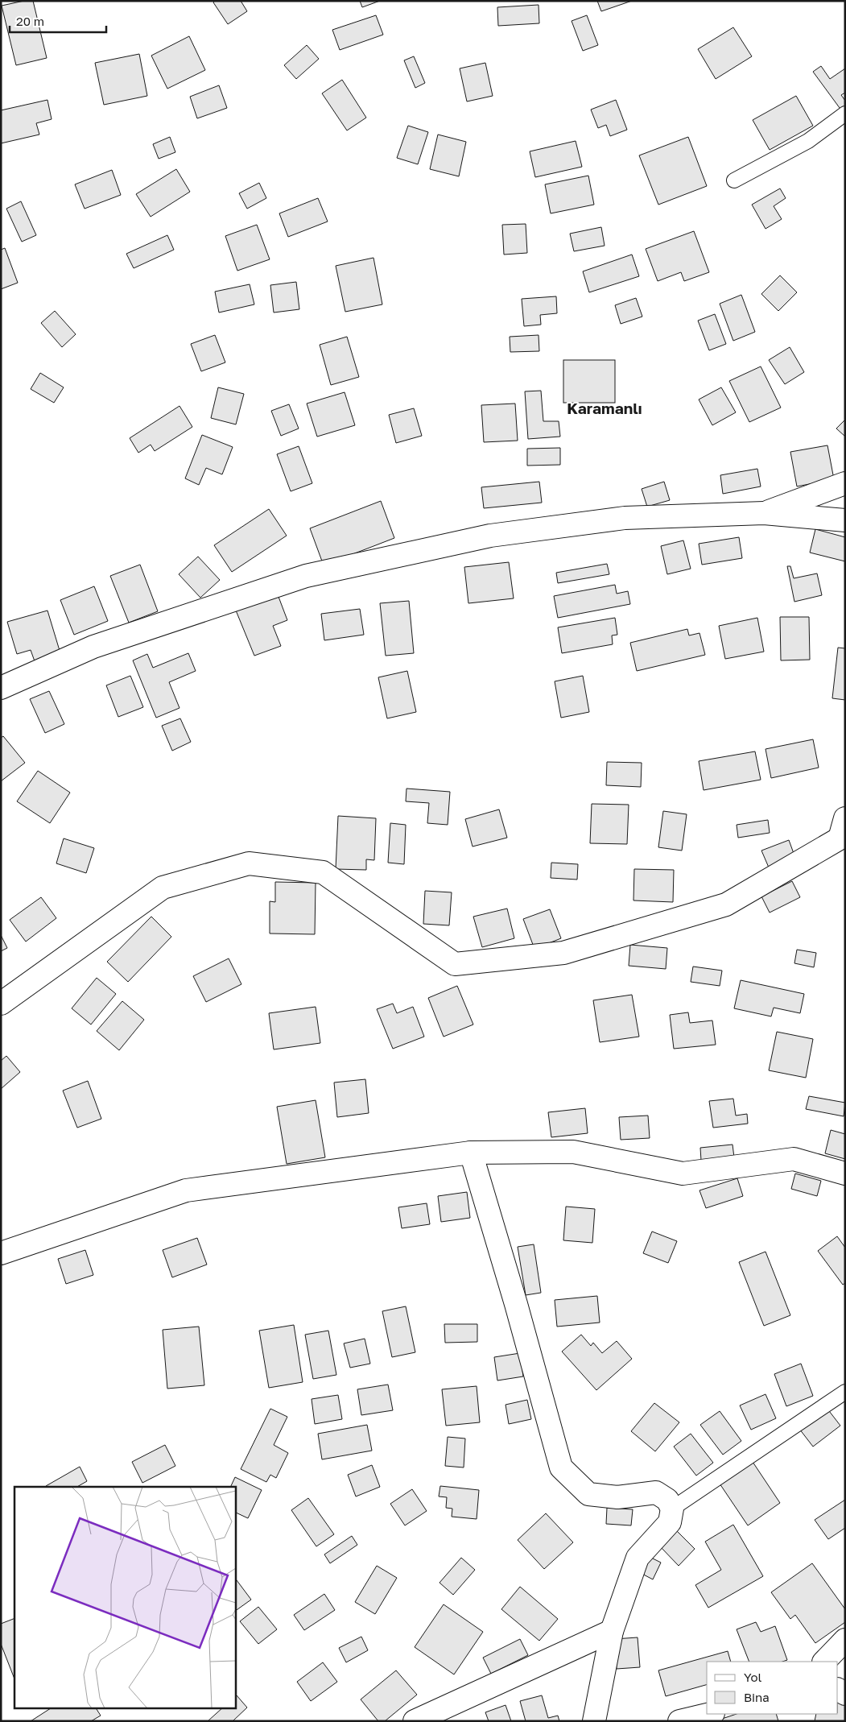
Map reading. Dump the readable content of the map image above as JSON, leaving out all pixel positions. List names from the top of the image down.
{
  "districts": ["Karamanlı"],
  "legend": ["Yol", "Bina"],
  "scale_bar": "20 m"
}
